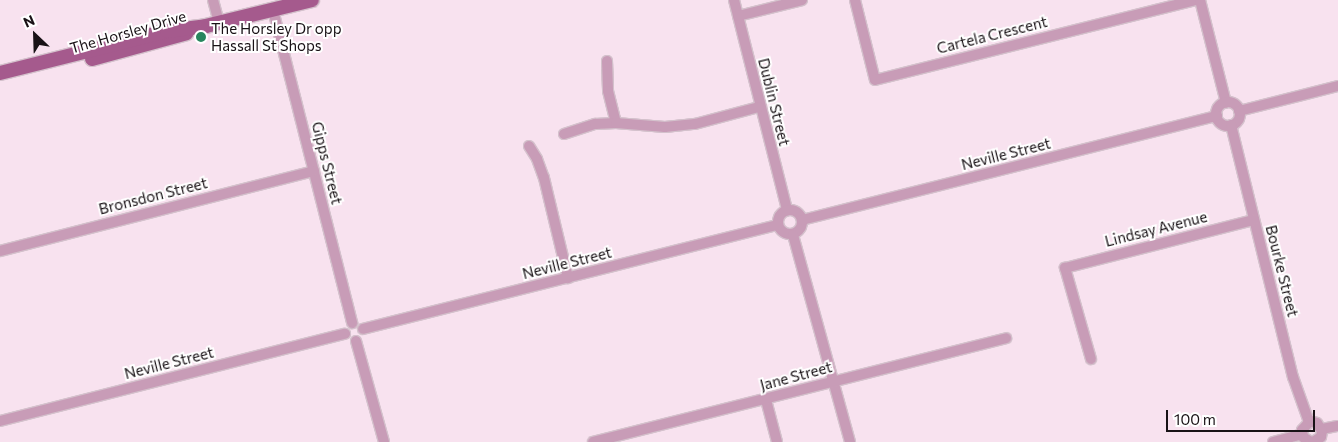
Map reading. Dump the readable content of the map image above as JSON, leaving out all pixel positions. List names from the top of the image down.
{
  "streets": {
    "main road": ["The Horsley Drive"],
    "street": [
      "Cartela Crescent",
      "Dublin Street",
      "Neville Street",
      "Gipps Street",
      "Bronsdon Street",
      "Lindsay Avenue",
      "Bourke Street",
      "Jane Street"
    ]
  },
  "crossings": [
    ["The Horsley Drive", "Gipps Street"],
    ["Dublin Street", "Neville Street"],
    ["Neville Street", "Gipps Street"],
    ["Neville Street", "Bourke Street"],
    ["Gipps Street", "Bronsdon Street"],
    ["Lindsay Avenue", "Bourke Street"]
  ],
  "places": ["The Horsley Dr opp Hassall St Shops"],
  "scale_bar": "100 m",
  "north": "top left"
}
